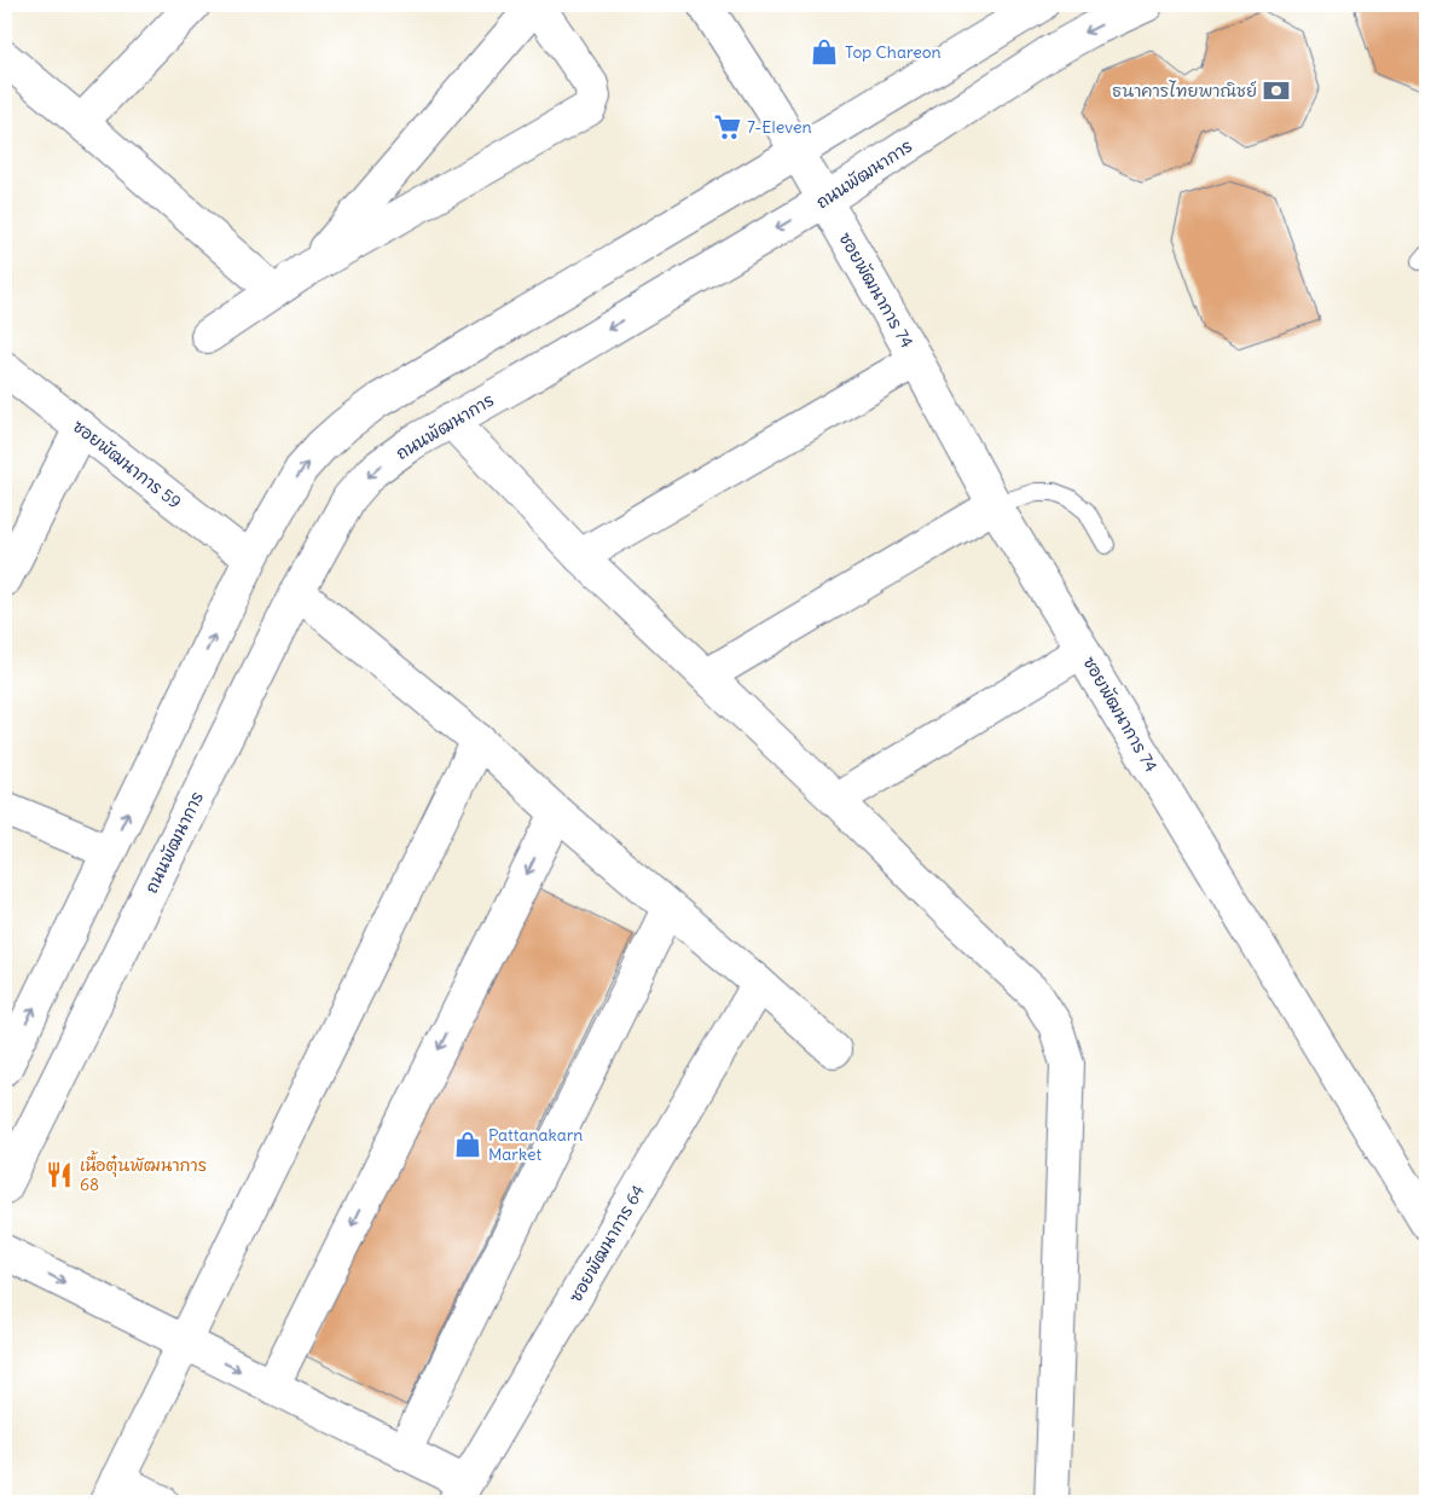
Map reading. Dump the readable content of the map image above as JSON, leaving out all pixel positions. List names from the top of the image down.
{
  "streets": {
    "street": [
      "ถนนพัฒนาการ",
      "ซอยพัฒนาการ 74",
      "ซอยพัฒนาการ 59",
      "ซอยพัฒนาการ 64"
    ]
  },
  "crossings": [
    ["ถนนพัฒนาการ", "ซอยพัฒนาการ 74"]
  ],
  "places": {
    "shop": ["Top Chareon", "Pattanakarn Market"],
    "bank": ["ธนาคารไทยพาณิชย์"],
    "supermarket": ["7-Eleven"],
    "restaurant": ["เนื้อตุ๋นพัฒนาการ 68"]
  }
}
